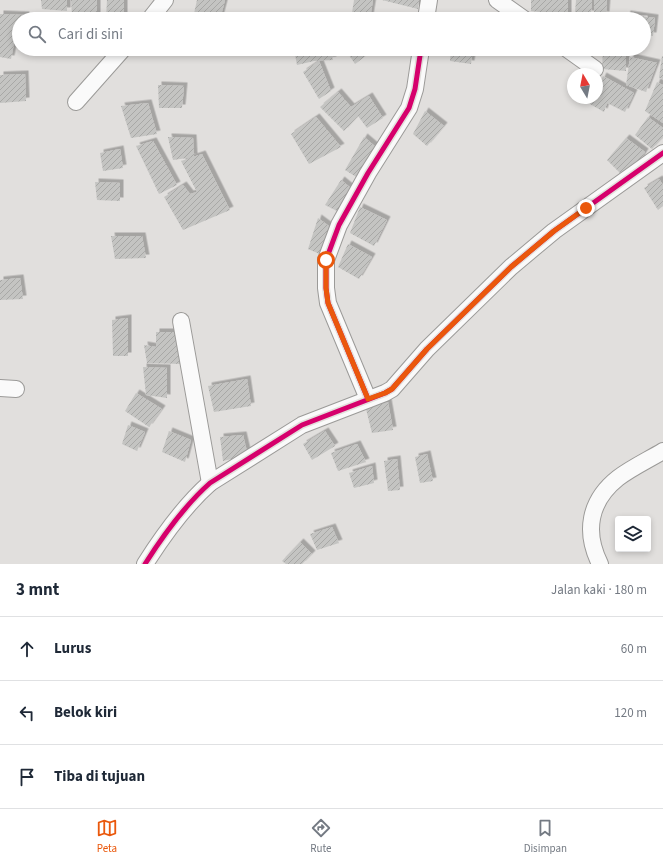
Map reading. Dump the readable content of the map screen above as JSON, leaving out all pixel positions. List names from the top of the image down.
{
  "north": "top",
  "page": {
    "search": "Cari di sini",
    "heading": ["3 mnt", "Jalan kaki · 180 m"],
    "list": [
      ["Lurus", "60 m"],
      ["Belok kiri", "120 m"],
      "Tiba di tujuan"
    ],
    "nav": ["Peta", "Rute", "Disimpan"]
  }
}
